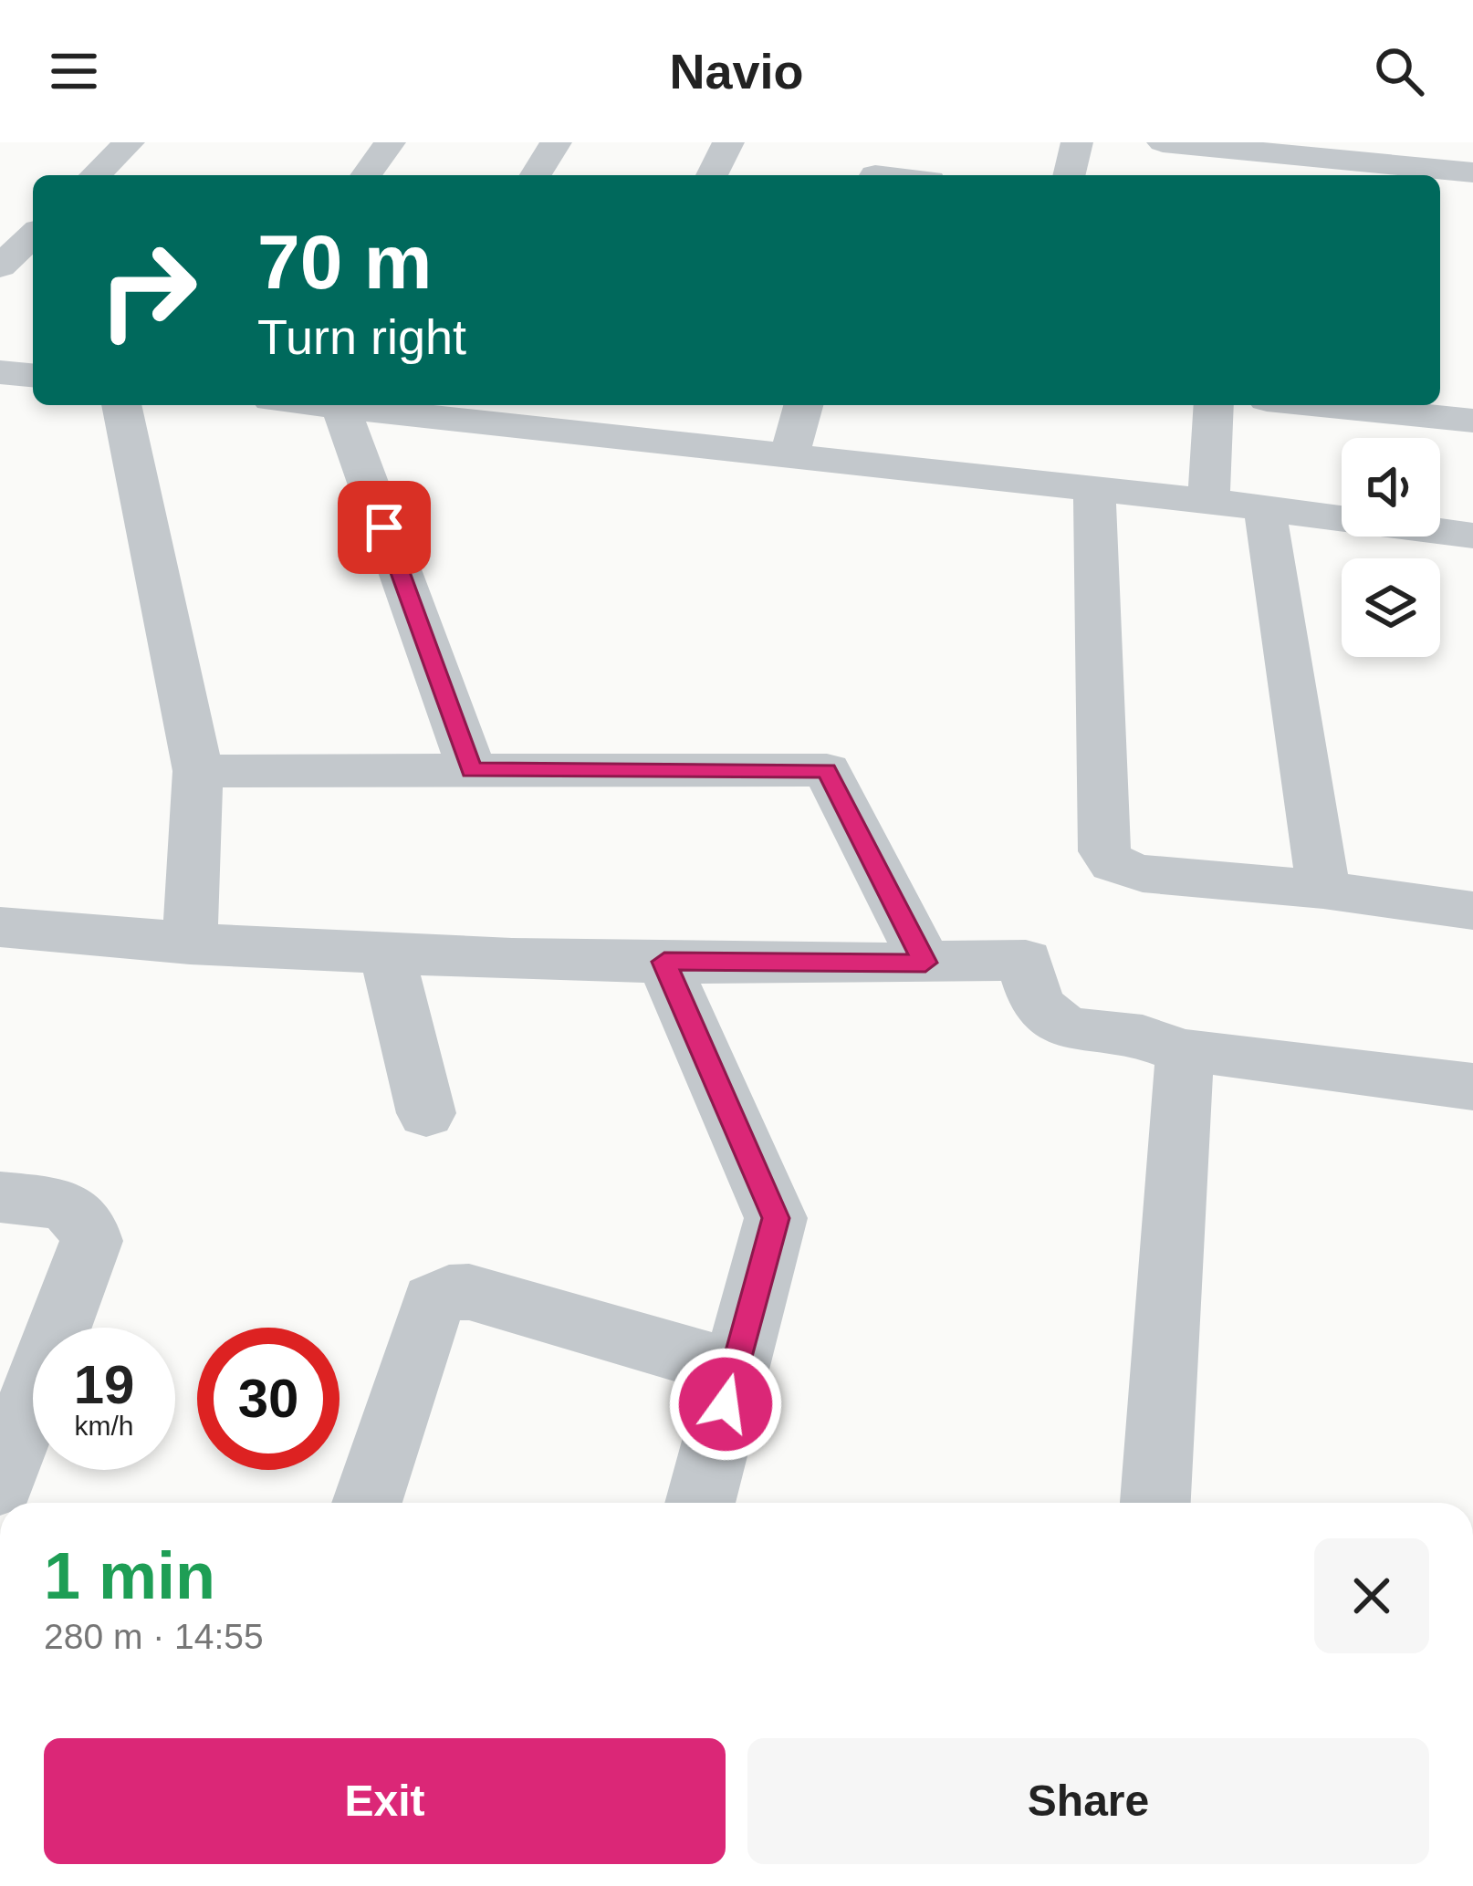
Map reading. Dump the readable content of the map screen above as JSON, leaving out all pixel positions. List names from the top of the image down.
{
  "page": {
    "header": "Navio",
    "turn": ["70 m", "Turn right"],
    "speed": "19 km/h",
    "limit": "30",
    "heading": ["1 min", "280 m · 14:55"],
    "buttons": ["Exit", "Share"]
  }
}
